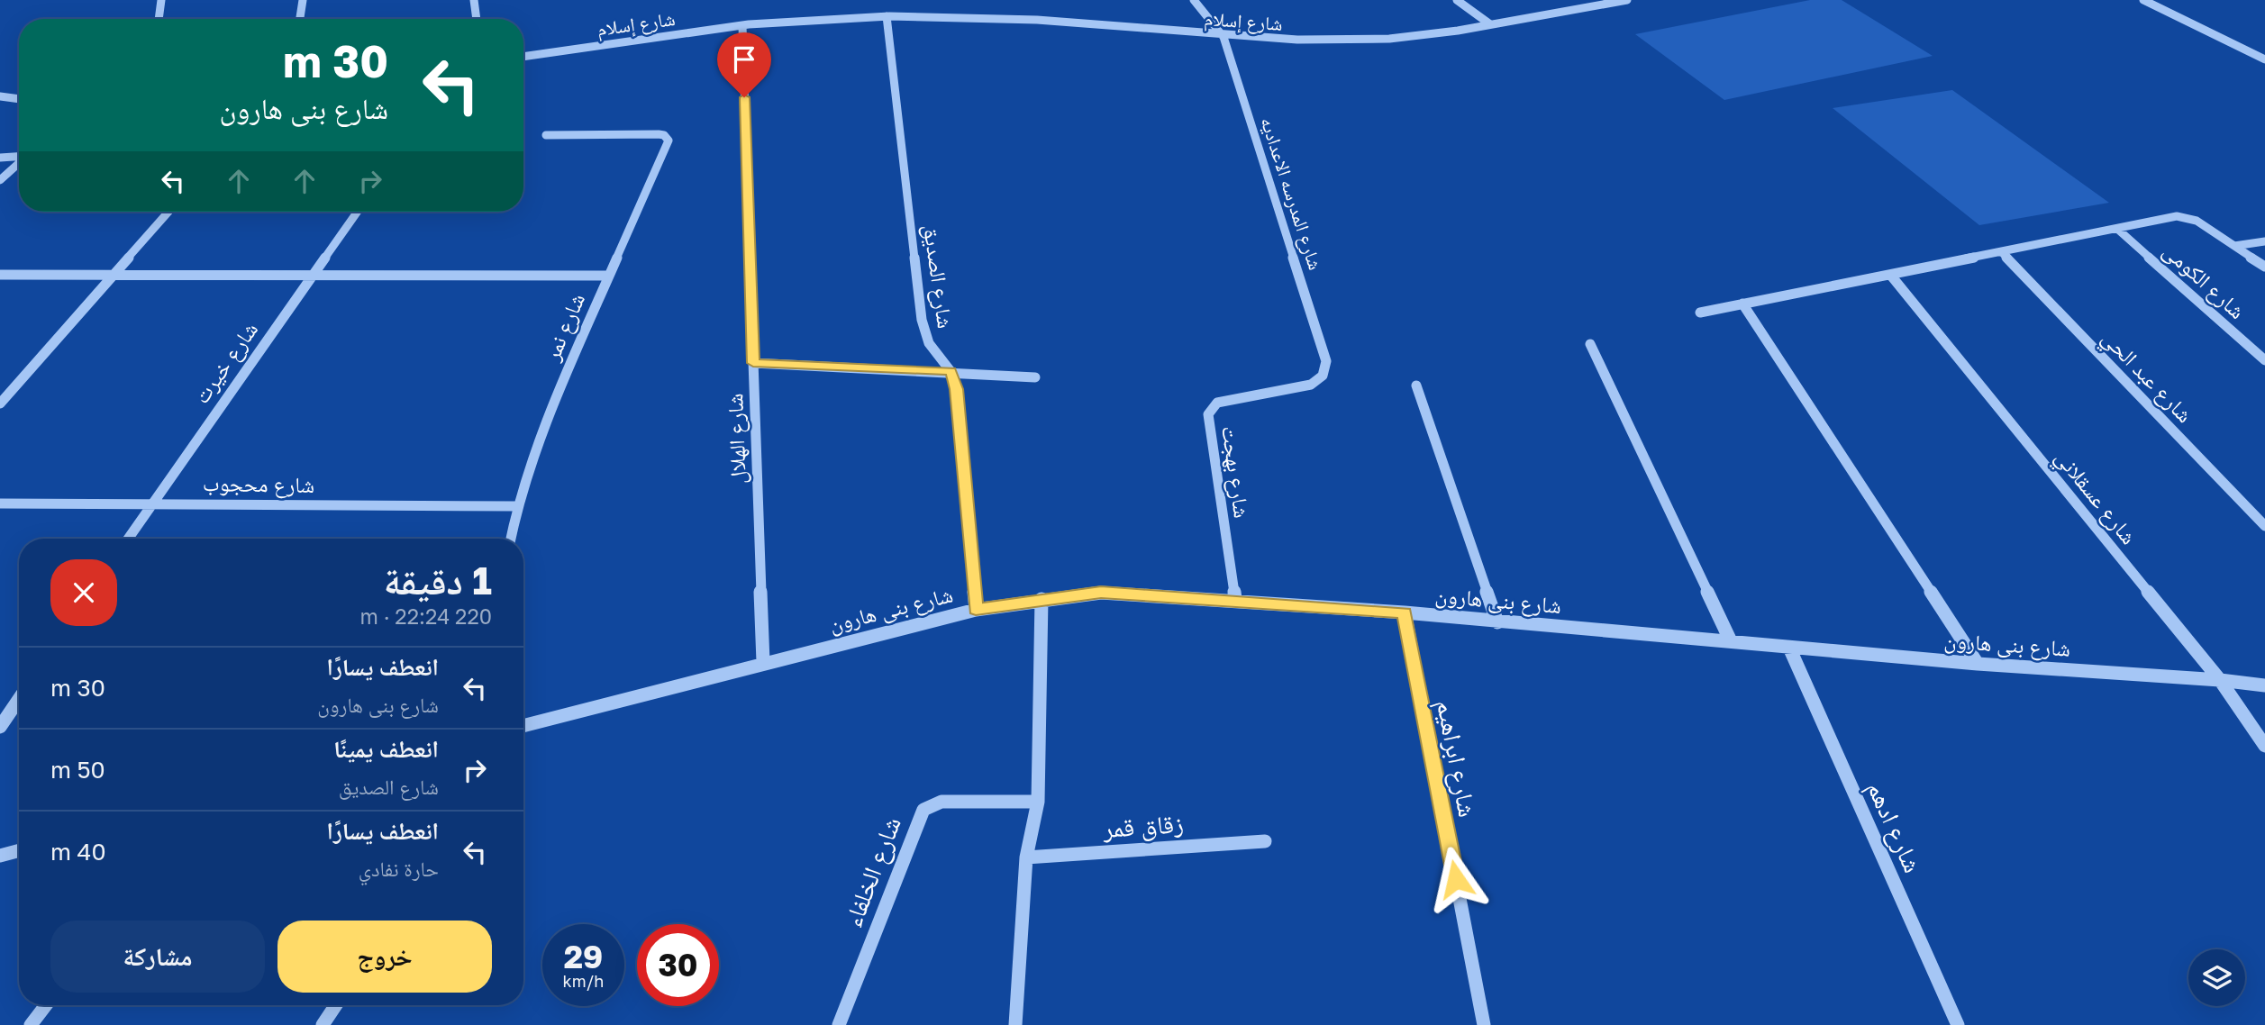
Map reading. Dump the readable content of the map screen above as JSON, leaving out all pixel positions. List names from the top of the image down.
{
  "streets": {
    "street": [
      "شارع إسلام",
      "شارع المدرسه الاعداديه",
      "شارع الصديق",
      "شارع الكومى",
      "شارع نمر",
      "شارع خيرت",
      "شارع عبد الحي",
      "شارع الهلال",
      "شارع بهجت",
      "شارع محجوب",
      "شارع عسقلاني",
      "شارع بنى هارون",
      "شارع ابراهيم",
      "زقاق قمر",
      "شارع ادهم",
      "شارع الخلفاء"
    ]
  },
  "crossings": [
    ["شارع إسلام", "شارع المدرسه الاعداديه"],
    ["شارع إسلام", "شارع الصديق"],
    ["شارع إسلام", "شارع الهلال"],
    ["شارع المدرسه الاعداديه", "شارع بهجت"],
    ["شارع الصديق", "شارع بنى هارون"],
    ["شارع نمر", "شارع محجوب"],
    ["شارع خيرت", "شارع محجوب"],
    ["شارع الهلال", "شارع بنى هارون"],
    ["شارع بهجت", "شارع بنى هارون"],
    ["شارع عسقلاني", "شارع بنى هارون"],
    ["شارع بنى هارون", "شارع ابراهيم"],
    ["شارع بنى هارون", "شارع ادهم"]
  ],
  "page": {
    "turn": ["30 m", "شارع بنى هارون"],
    "heading": ["1 دقيقة", "220 m · 22:24"],
    "list": [
      {
        "name": "انعطف يسارًا",
        "note": "شارع بنى هارون",
        "value": "30 m"
      },
      {
        "name": "انعطف يمينًا",
        "note": "شارع الصديق",
        "value": "50 m"
      },
      {
        "name": "انعطف يسارًا",
        "note": "حارة نفادي",
        "value": "40 m"
      }
    ],
    "buttons": ["خروج", "مشاركة"],
    "speed": "29 km/h",
    "limit": "30"
  }
}
